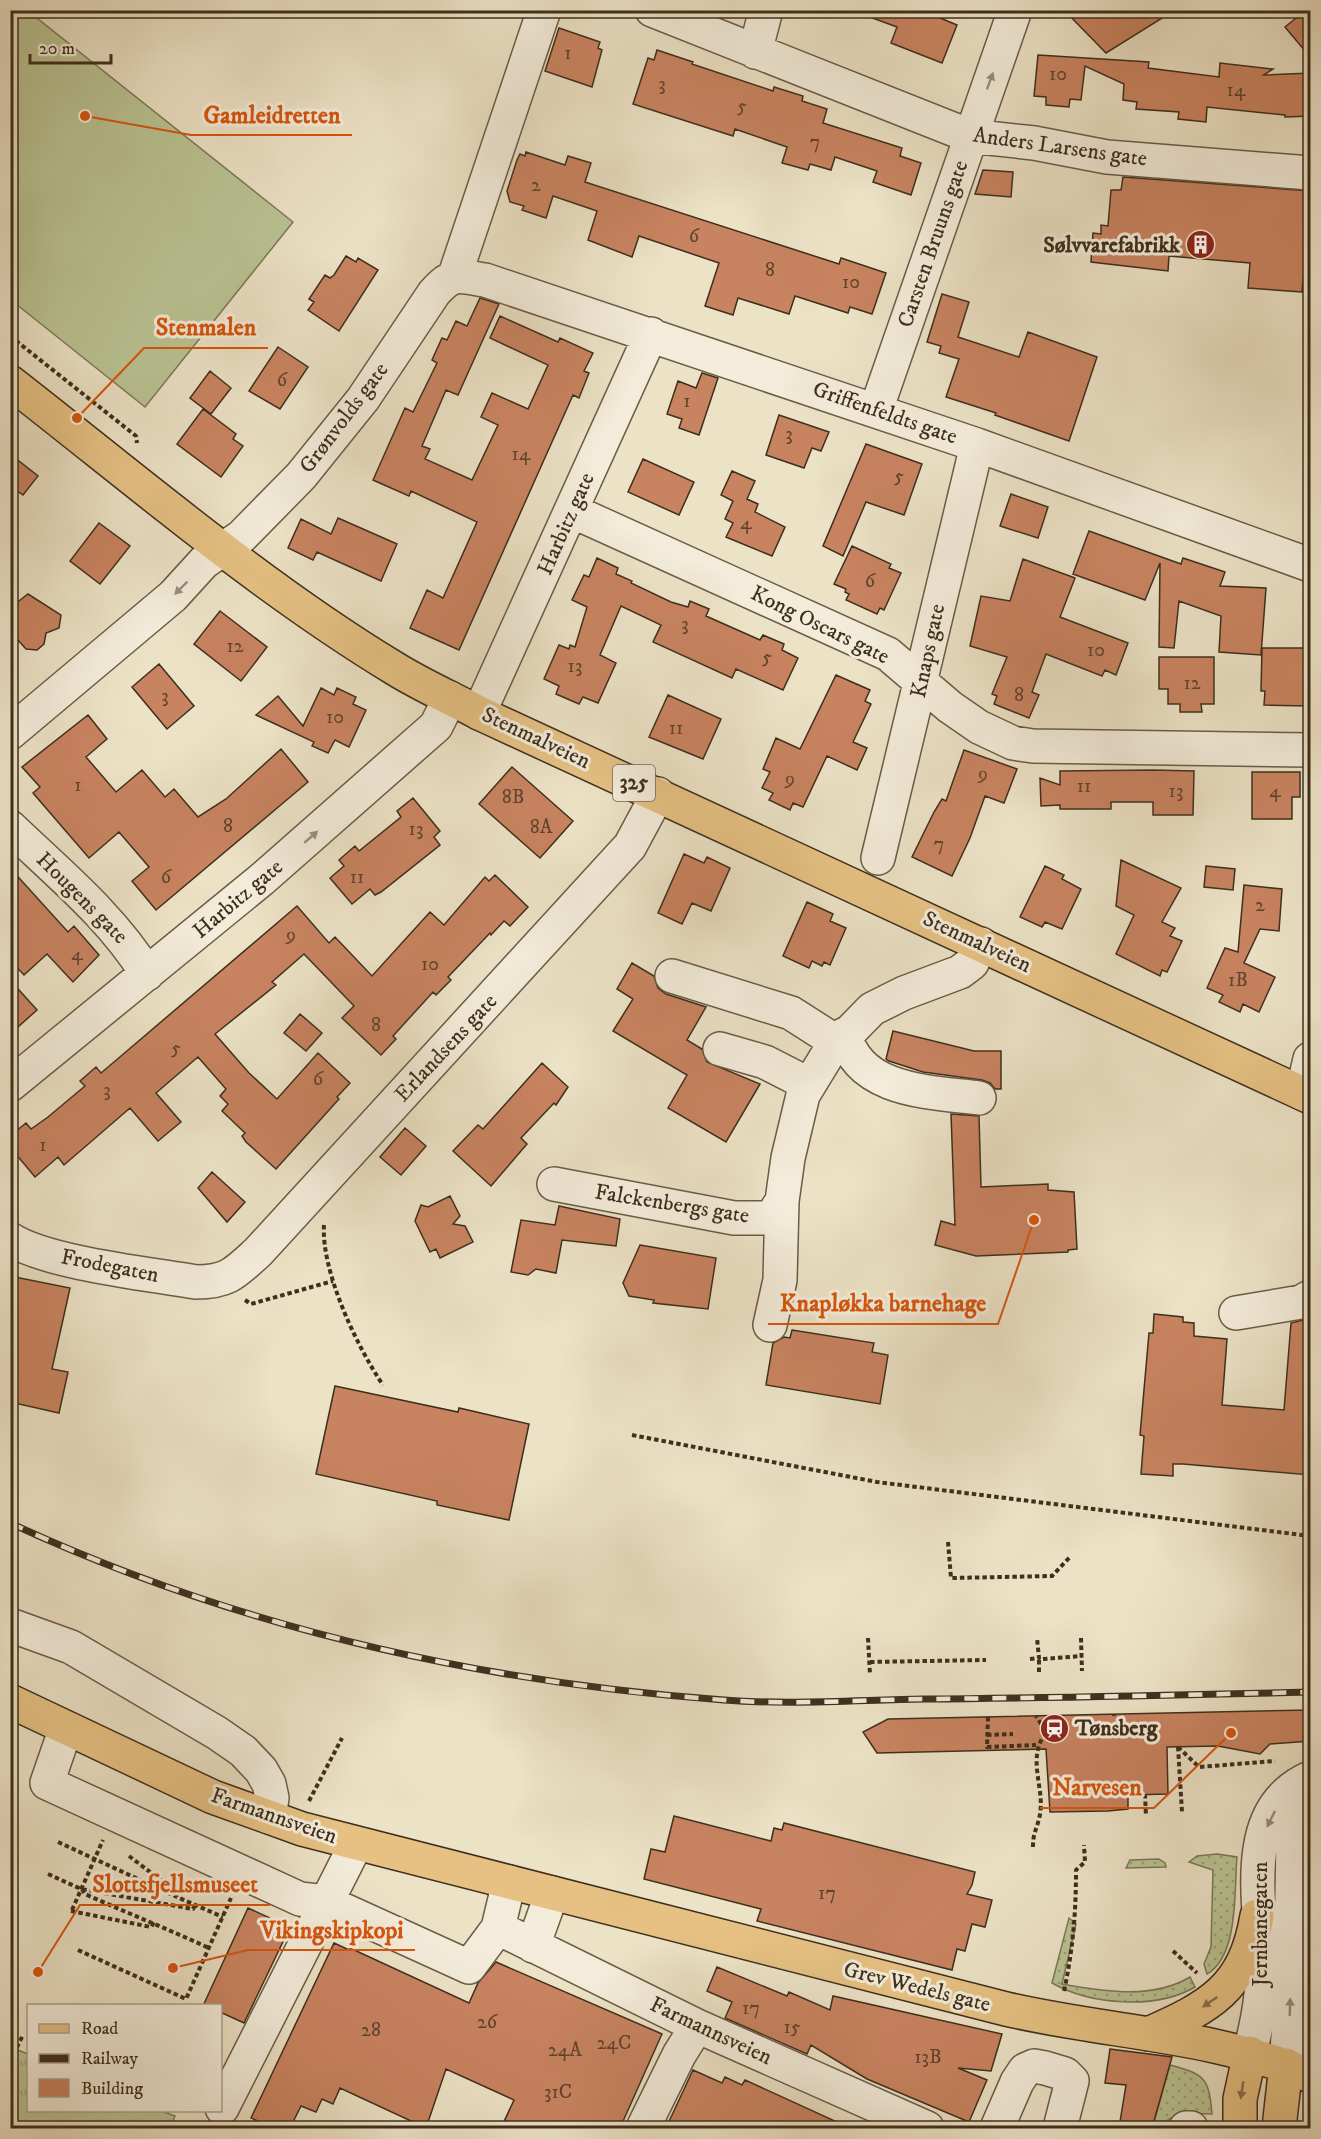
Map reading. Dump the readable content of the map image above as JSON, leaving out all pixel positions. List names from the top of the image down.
{
  "streets": {
    "main road": [
      "Stenmalveien",
      "325",
      "Farmannsveien",
      "Grev Wedels gate"
    ],
    "street": [
      "Anders Larsens gate",
      "Carsten Bruuns gate",
      "Griffenfeldts gate",
      "Grønvolds gate",
      "Harbitz gate",
      "Kong Oscars gate",
      "Knaps gate",
      "Hougens gate",
      "Erlandsens gate",
      "Falckenbergs gate",
      "Frodegaten",
      "Jernbanegaten"
    ]
  },
  "crossings": [
    ["Anders Larsens gate", "Carsten Bruuns gate"],
    ["Carsten Bruuns gate", "Griffenfeldts gate"],
    ["Griffenfeldts gate", "Grønvolds gate"],
    ["Griffenfeldts gate", "Harbitz gate"],
    ["Griffenfeldts gate", "Knaps gate"],
    ["Grønvolds gate", "Stenmalveien"],
    ["Harbitz gate", "Kong Oscars gate"],
    ["Harbitz gate", "Stenmalveien"],
    ["Harbitz gate", "Hougens gate"],
    ["Kong Oscars gate", "Knaps gate"],
    ["Stenmalveien", "Erlandsens gate"],
    ["Stenmalveien", "Falckenbergs gate"],
    ["Erlandsens gate", "Frodegaten"],
    ["Farmannsveien", "Grev Wedels gate"],
    ["Jernbanegaten", "Grev Wedels gate"]
  ],
  "one_way": ["Grønvolds gate", "Harbitz gate"],
  "places": {
    "other": [
      "Gamleidretten",
      "Stenmalen",
      "Knapløkka barnehage",
      "Narvesen",
      "Vikingskipkopi",
      "Slottsfjellsmuseet"
    ],
    "building": ["Sølvvarefabrikk"],
    "station": ["Tønsberg"]
  },
  "house_numbers": [
    "1",
    "10",
    "3",
    "14",
    "5",
    "7",
    "2",
    "6",
    "8",
    "10",
    "6",
    "1",
    "3",
    "14",
    "5",
    "4",
    "6",
    "3",
    "12",
    "10",
    "5",
    "13",
    "12",
    "8",
    "3",
    "10",
    "11",
    "9",
    "9",
    "1",
    "11",
    "13",
    "4",
    "8B",
    "8",
    "8A",
    "13",
    "7",
    "6",
    "11",
    "2",
    "9",
    "4",
    "10",
    "1B",
    "8",
    "5",
    "6",
    "3",
    "1",
    "17",
    "17",
    "26",
    "15",
    "28",
    "24C",
    "24A",
    "13B",
    "31C"
  ],
  "legend": ["Road", "Railway", "Building"],
  "scale_bar": "20 m"
}
